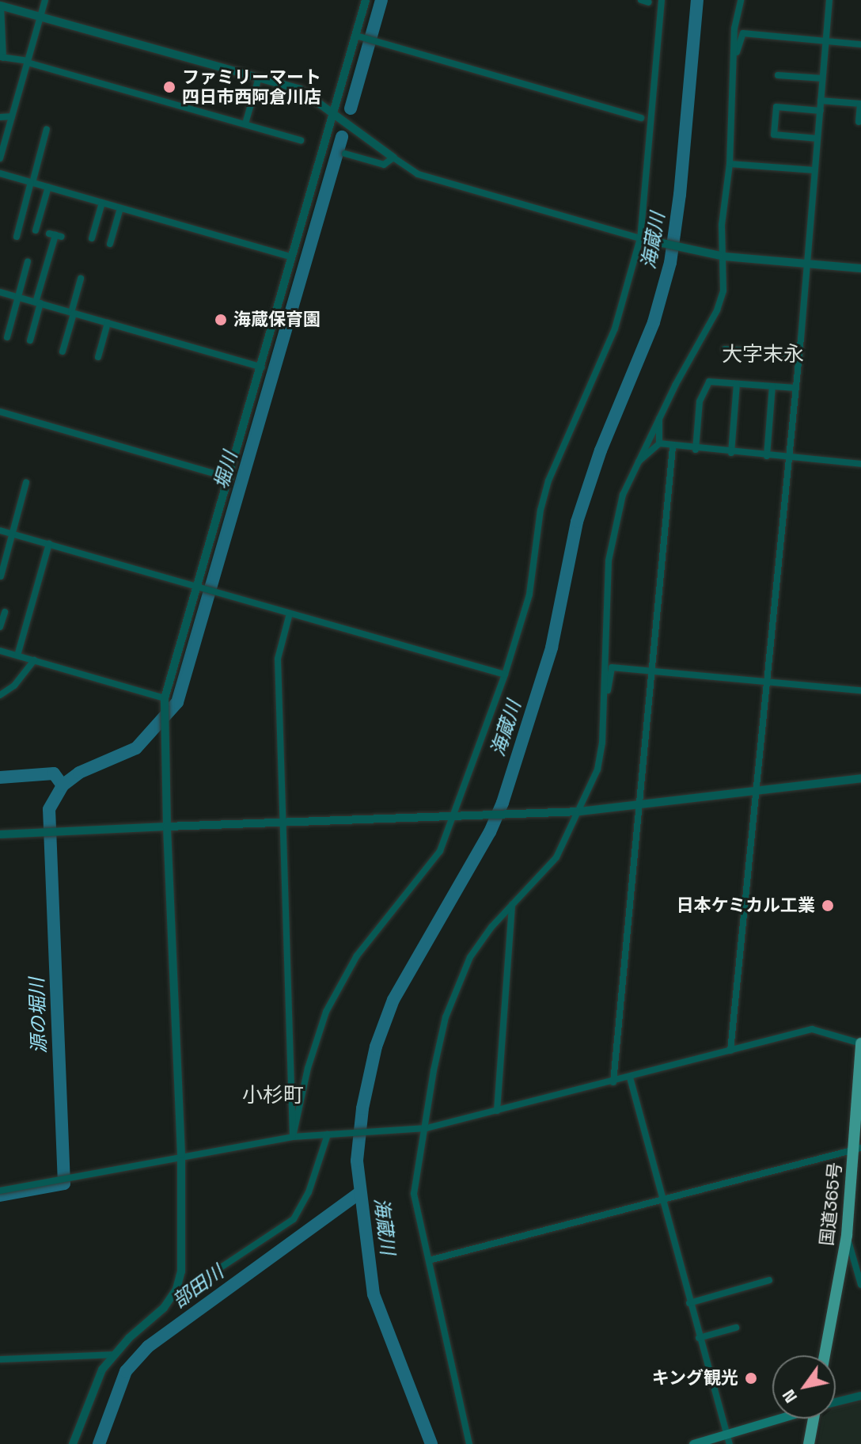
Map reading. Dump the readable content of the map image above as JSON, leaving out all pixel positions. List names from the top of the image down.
{
  "streets": {
    "highway": ["国道365号"]
  },
  "districts": ["大字末永", "小杉町"],
  "water": [
    "海蔵川",
    "堀川",
    "源の堀川",
    "部田川"
  ],
  "places": [
    "ファミリーマート 四日市西阿倉川店",
    "海蔵保育園",
    "日本ケミカル工業",
    "キング観光"
  ],
  "north": "bottom left"
}
